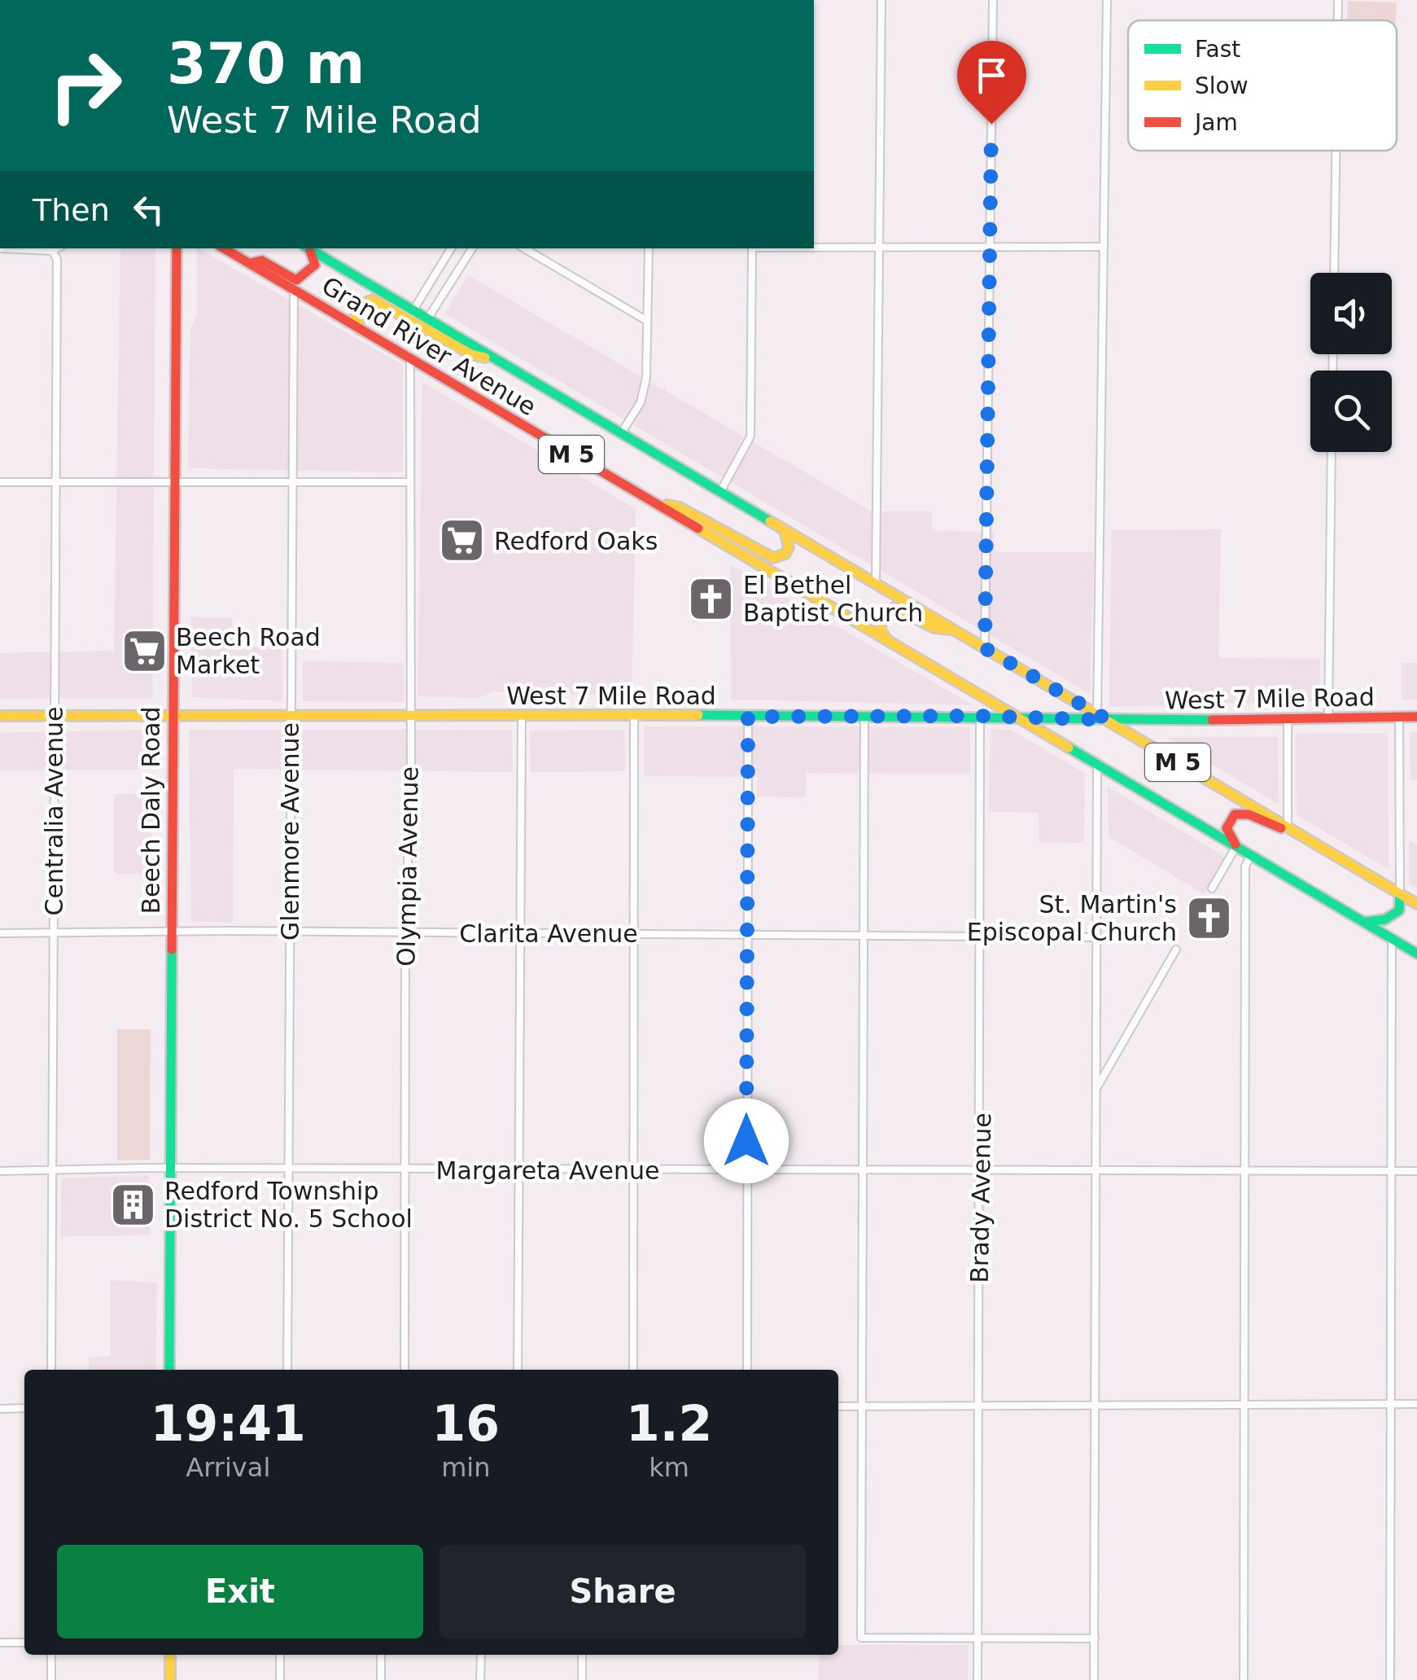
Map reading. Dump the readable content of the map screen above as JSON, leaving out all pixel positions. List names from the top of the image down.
{
  "streets": {
    "main road": [
      "Grand River Avenue",
      "M 5",
      "West 7 Mile Road",
      "Beech Daly Road"
    ],
    "street": [
      "Centralia Avenue",
      "Glenmore Avenue",
      "Olympia Avenue",
      "Clarita Avenue",
      "Margareta Avenue",
      "Brady Avenue"
    ]
  },
  "crossings": [
    ["Grand River Avenue", "West 7 Mile Road"],
    ["Grand River Avenue", "Glenmore Avenue"],
    ["Grand River Avenue", "Olympia Avenue"],
    ["West 7 Mile Road", "Beech Daly Road"],
    ["West 7 Mile Road", "Centralia Avenue"],
    ["West 7 Mile Road", "Glenmore Avenue"],
    ["West 7 Mile Road", "Olympia Avenue"],
    ["West 7 Mile Road", "Brady Avenue"],
    ["Beech Daly Road", "Clarita Avenue"],
    ["Beech Daly Road", "Margareta Avenue"],
    ["Centralia Avenue", "Clarita Avenue"],
    ["Centralia Avenue", "Margareta Avenue"],
    ["Glenmore Avenue", "Clarita Avenue"],
    ["Glenmore Avenue", "Margareta Avenue"],
    ["Olympia Avenue", "Clarita Avenue"],
    ["Olympia Avenue", "Margareta Avenue"],
    ["Clarita Avenue", "Brady Avenue"],
    ["Margareta Avenue", "Brady Avenue"]
  ],
  "places": {
    "supermarket": ["Redford Oaks", "Beech Road Market"],
    "church": ["El Bethel Baptist Church", "St. Martin's Episcopal Church"],
    "building": ["Redford Township District No. 5 School"]
  },
  "legend": ["Fast", "Slow", "Jam"],
  "page": {
    "turn": ["370 m", "West 7 Mile Road"],
    "then": "Then",
    "eta": [
      "19:41",
      "Arrival",
      "16",
      "min",
      "1.2",
      "km"
    ],
    "buttons": ["Exit", "Share"]
  }
}
